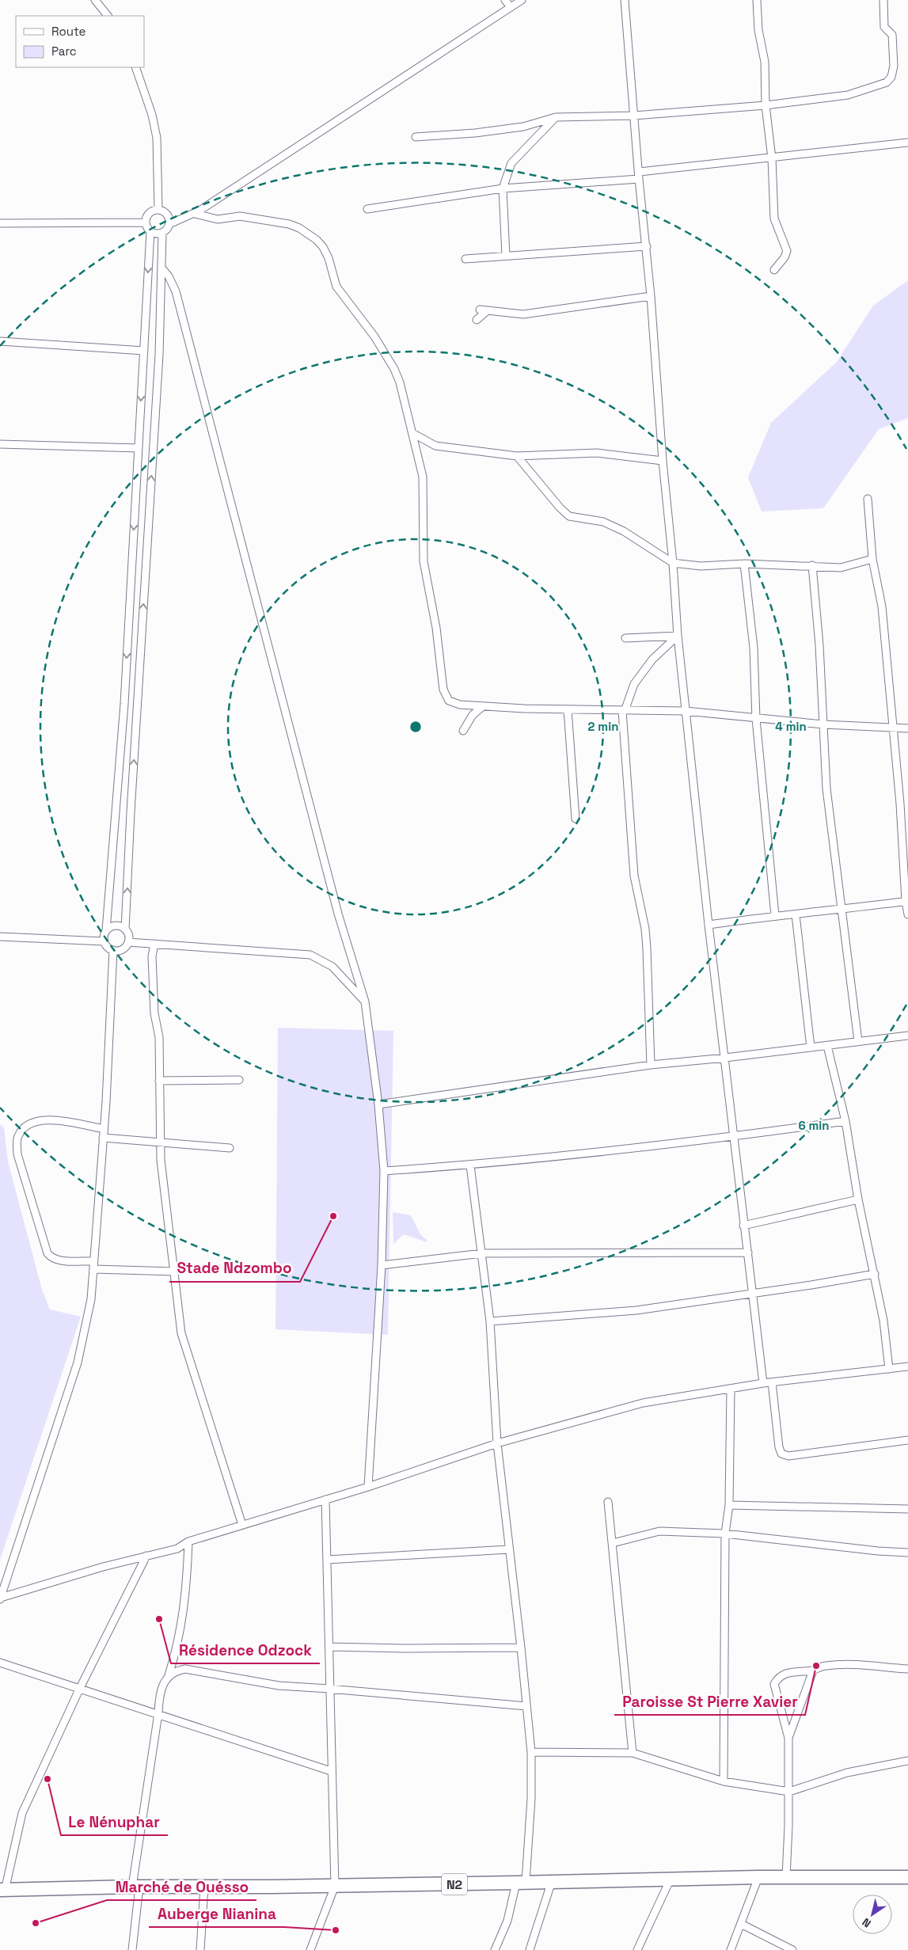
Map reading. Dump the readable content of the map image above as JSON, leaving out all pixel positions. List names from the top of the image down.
{
  "streets": {
    "highway": ["N2"]
  },
  "places": [
    "Stade Ndzombo",
    "Résidence Odzock",
    "Paroisse St Pierre Xavier",
    "Le Nénuphar",
    "Marché de Ouésso",
    "Auberge Nianina"
  ],
  "legend": ["Route", "Parc"],
  "north": "bottom left",
  "rings": ["2 min", "4 min", "6 min"]
}
